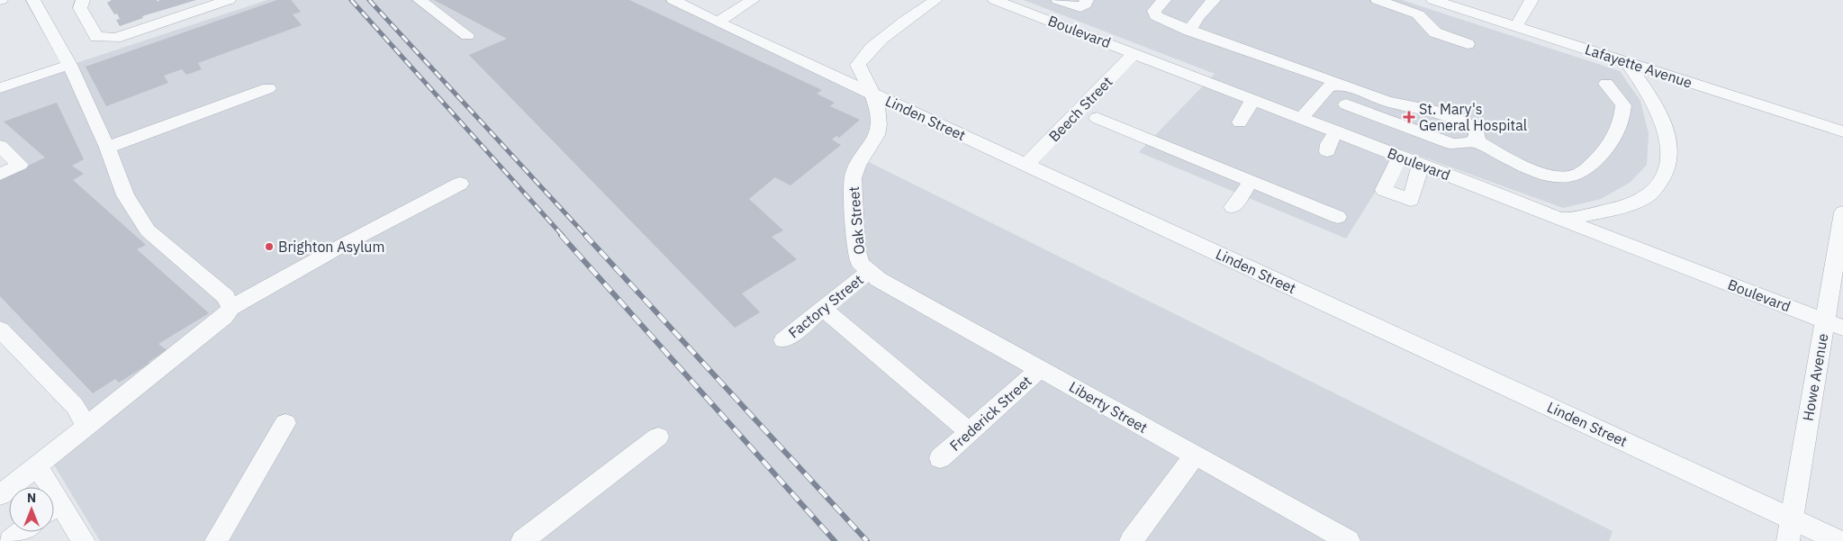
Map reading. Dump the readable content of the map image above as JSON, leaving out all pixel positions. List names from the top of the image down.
{
  "streets": {
    "street": [
      "Boulevard",
      "Lafayette Avenue",
      "Beech Street",
      "Linden Street",
      "Oak Street",
      "Factory Street",
      "Howe Avenue",
      "Liberty Street",
      "Frederick Street"
    ]
  },
  "crossings": [
    ["Boulevard", "Beech Street"],
    ["Boulevard", "Howe Avenue"],
    ["Beech Street", "Linden Street"],
    ["Linden Street", "Oak Street"],
    ["Linden Street", "Howe Avenue"],
    ["Oak Street", "Factory Street"],
    ["Oak Street", "Liberty Street"],
    ["Factory Street", "Liberty Street"],
    ["Liberty Street", "Frederick Street"]
  ],
  "places": {
    "health": ["St. Mary's General Hospital"],
    "other": ["Brighton Asylum"]
  },
  "north": "top"
}
